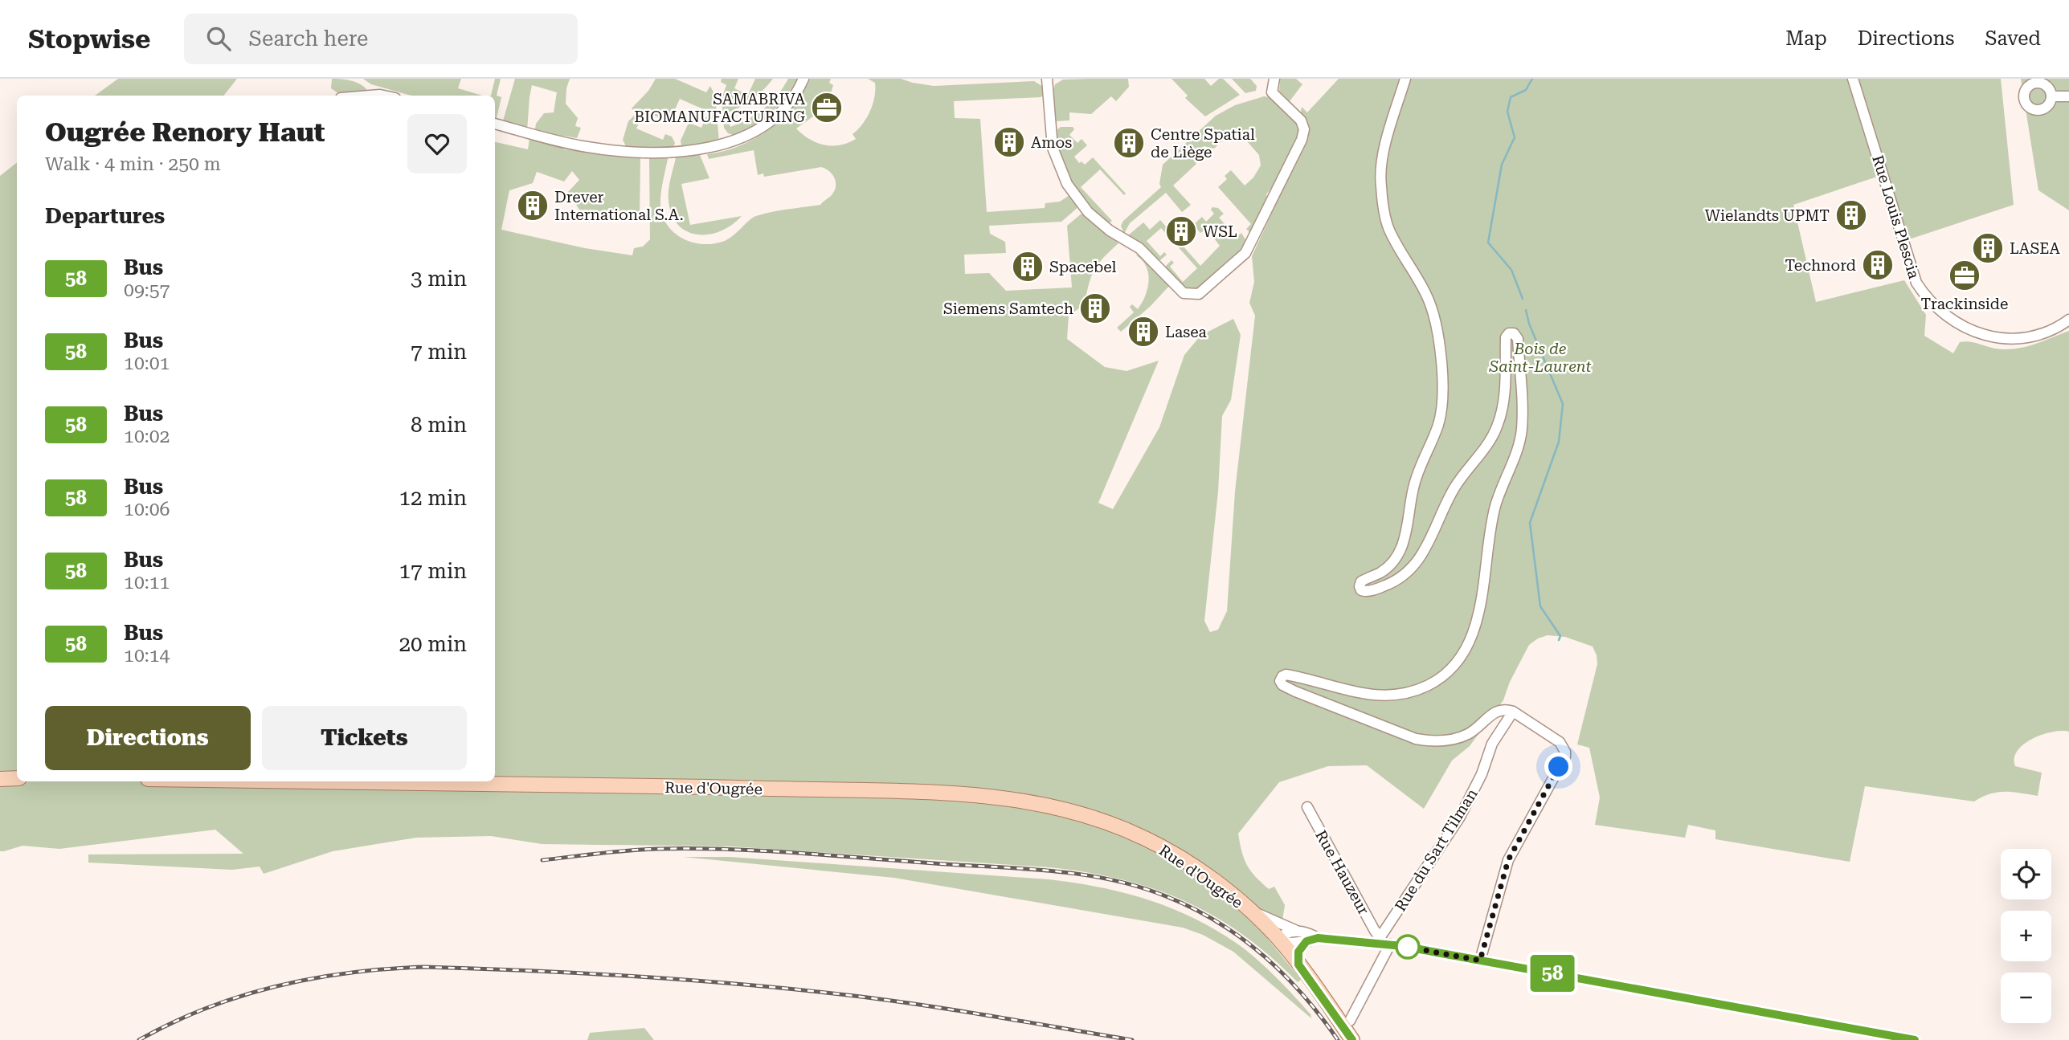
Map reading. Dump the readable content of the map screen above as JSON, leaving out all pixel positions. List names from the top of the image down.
{
  "streets": {
    "main road": ["Rue d'Ougrée"],
    "street": ["Rue Louis Plescia", "Rue du Sart Tilman", "Rue Hauzeur"]
  },
  "crossings": [
    ["Rue d'Ougrée", "Rue du Sart Tilman"],
    ["Rue d'Ougrée", "Rue Hauzeur"],
    ["Rue du Sart Tilman", "Rue Hauzeur"]
  ],
  "parks": ["Bois de Saint-Laurent"],
  "places": {
    "office": ["SAMABRIVA BIOMANUFACTURING", "Trackinside"],
    "building": [
      "Amos",
      "Centre Spatial de Liège",
      "Drever International S.A.",
      "Wielandts UPMT",
      "WSL",
      "LASEA",
      "Technord",
      "Spacebel",
      "Siemens Samtech",
      "Lasea"
    ]
  },
  "lines": ["bus line 58"],
  "page": {
    "header": "Stopwise",
    "search": "Search here",
    "nav": ["Map", "Directions", "Saved"],
    "on_map": "58",
    "heading": [
      ["Ougrée Renory Haut", "Walk · 4 min · 250 m"],
      "Departures"
    ],
    "list": [
      {
        "mark": "58",
        "name": "Bus",
        "note": "09:57",
        "value": "3 min"
      },
      {
        "mark": "58",
        "name": "Bus",
        "note": "10:01",
        "value": "7 min"
      },
      {
        "mark": "58",
        "name": "Bus",
        "note": "10:02",
        "value": "8 min"
      },
      {
        "mark": "58",
        "name": "Bus",
        "note": "10:06",
        "value": "12 min"
      },
      {
        "mark": "58",
        "name": "Bus",
        "note": "10:11",
        "value": "17 min"
      },
      {
        "mark": "58",
        "name": "Bus",
        "note": "10:14",
        "value": "20 min"
      }
    ],
    "buttons": ["Directions", "Tickets"],
    "map_buttons": ["+", "−"]
  }
}
